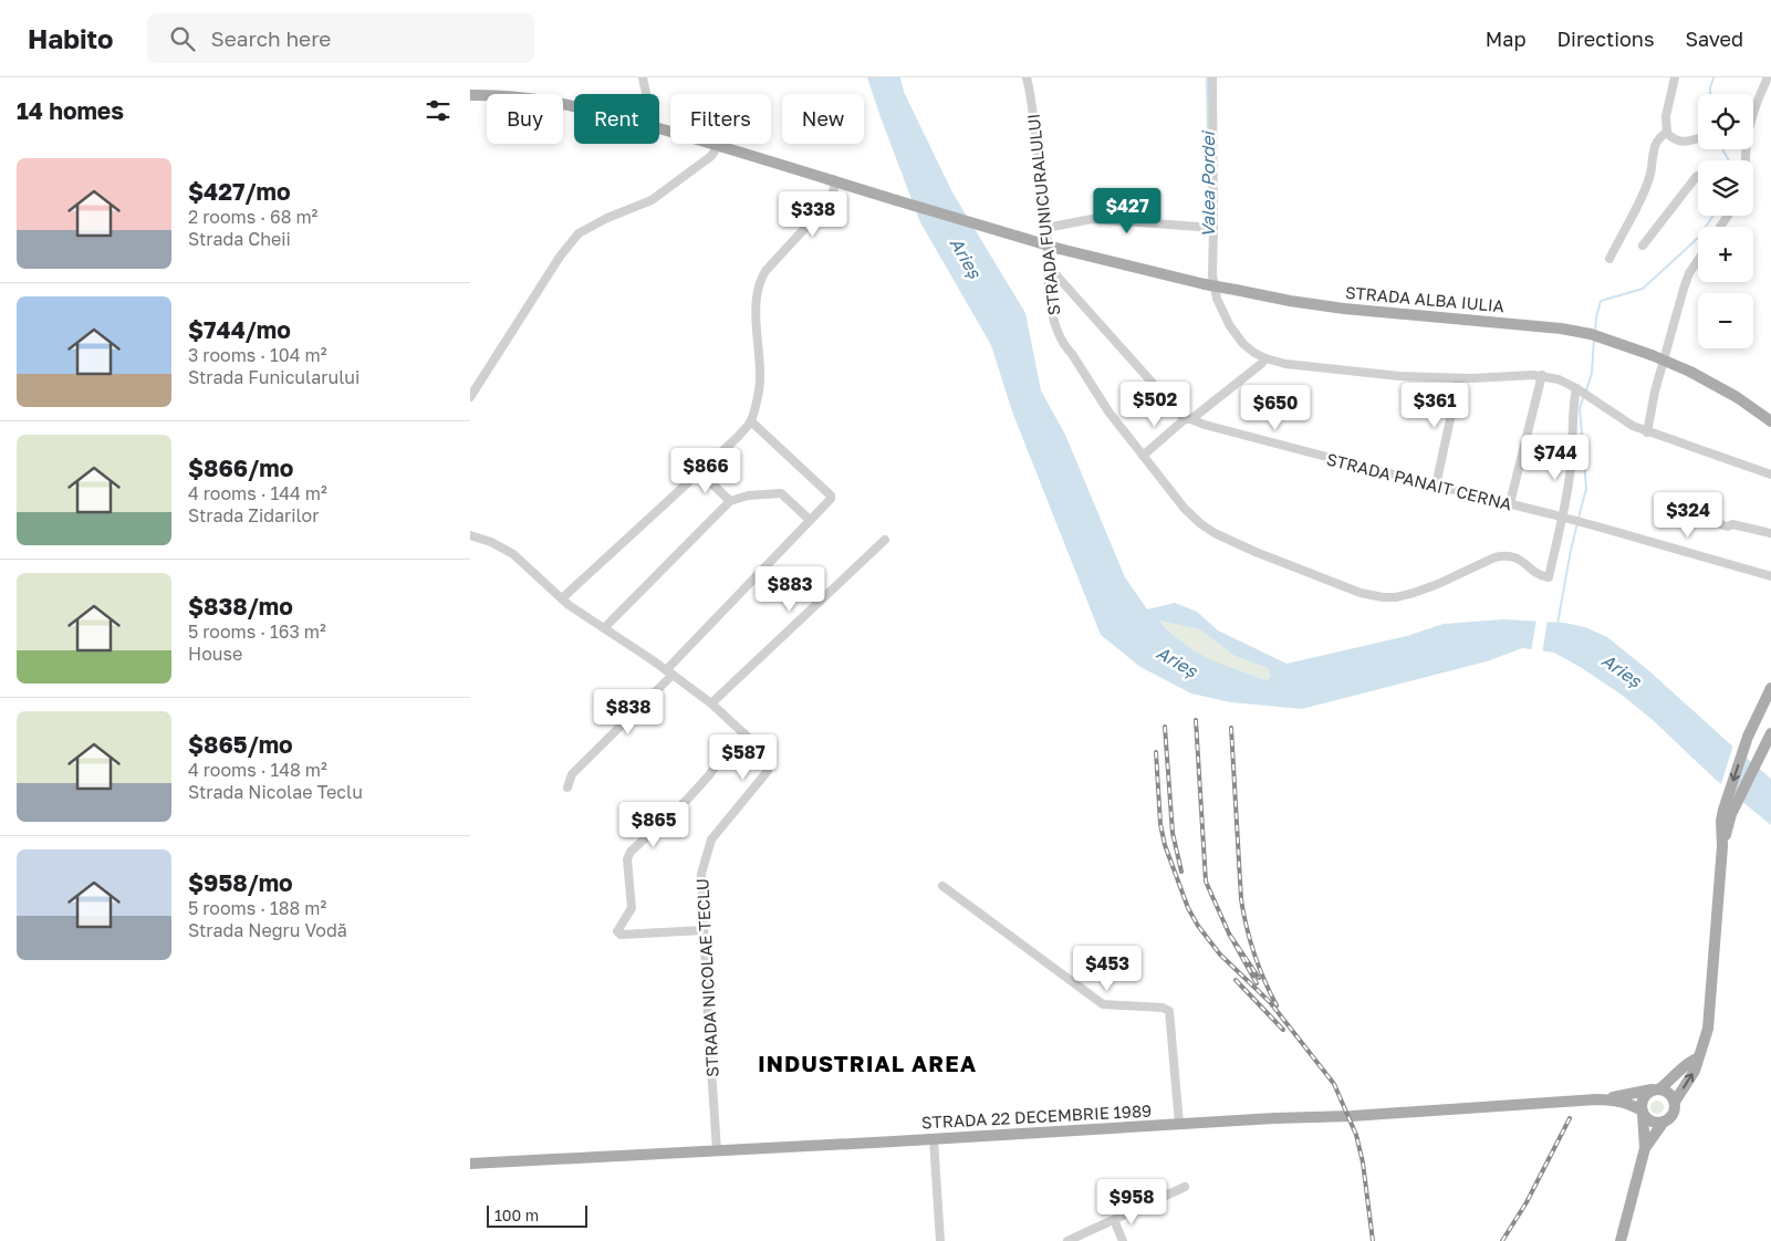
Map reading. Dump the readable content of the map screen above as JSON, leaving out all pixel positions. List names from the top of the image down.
{
  "streets": {
    "main road": ["STRADA ALBA IULIA", "STRADA 22 DECEMBRIE 1989"],
    "street": ["STRADA FUNICURALULUI", "STRADA PANAIT CERNA", "STRADA NICOLAE TECLU"]
  },
  "crossings": [
    ["STRADA FUNICURALULUI", "STRADA PANAIT CERNA"],
    ["STRADA NICOLAE TECLU", "STRADA 22 DECEMBRIE 1989"]
  ],
  "districts": ["INDUSTRIAL AREA"],
  "water": ["Valea Pordei", "Arieș"],
  "scale_bar": "100 m",
  "page": {
    "header": "Habito",
    "search": "Search here",
    "nav": ["Map", "Directions", "Saved"],
    "heading": "14 homes",
    "map_buttons": ["+", "−"],
    "chip": [
      "Buy",
      "Rent",
      "Filters",
      "New"
    ],
    "list": [
      {
        "name": "$427/mo",
        "note": "2 rooms · 68 m² · Strada Cheii"
      },
      {
        "name": "$744/mo",
        "note": "3 rooms · 104 m² · Strada Funicularului"
      },
      {
        "name": "$866/mo",
        "note": "4 rooms · 144 m² · Strada Zidarilor"
      },
      {
        "name": "$838/mo",
        "note": "5 rooms · 163 m² · House"
      },
      {
        "name": "$865/mo",
        "note": "4 rooms · 148 m² · Strada Nicolae Teclu"
      },
      {
        "name": "$958/mo",
        "note": "5 rooms · 188 m² · Strada Negru Vodă"
      }
    ],
    "price": [
      "$427",
      "$338",
      "$502",
      "$361",
      "$650",
      "$744",
      "$866",
      "$324",
      "$883",
      "$838",
      "$587",
      "$865",
      "$453",
      "$958"
    ],
    "scale": "100 m"
  }
}
